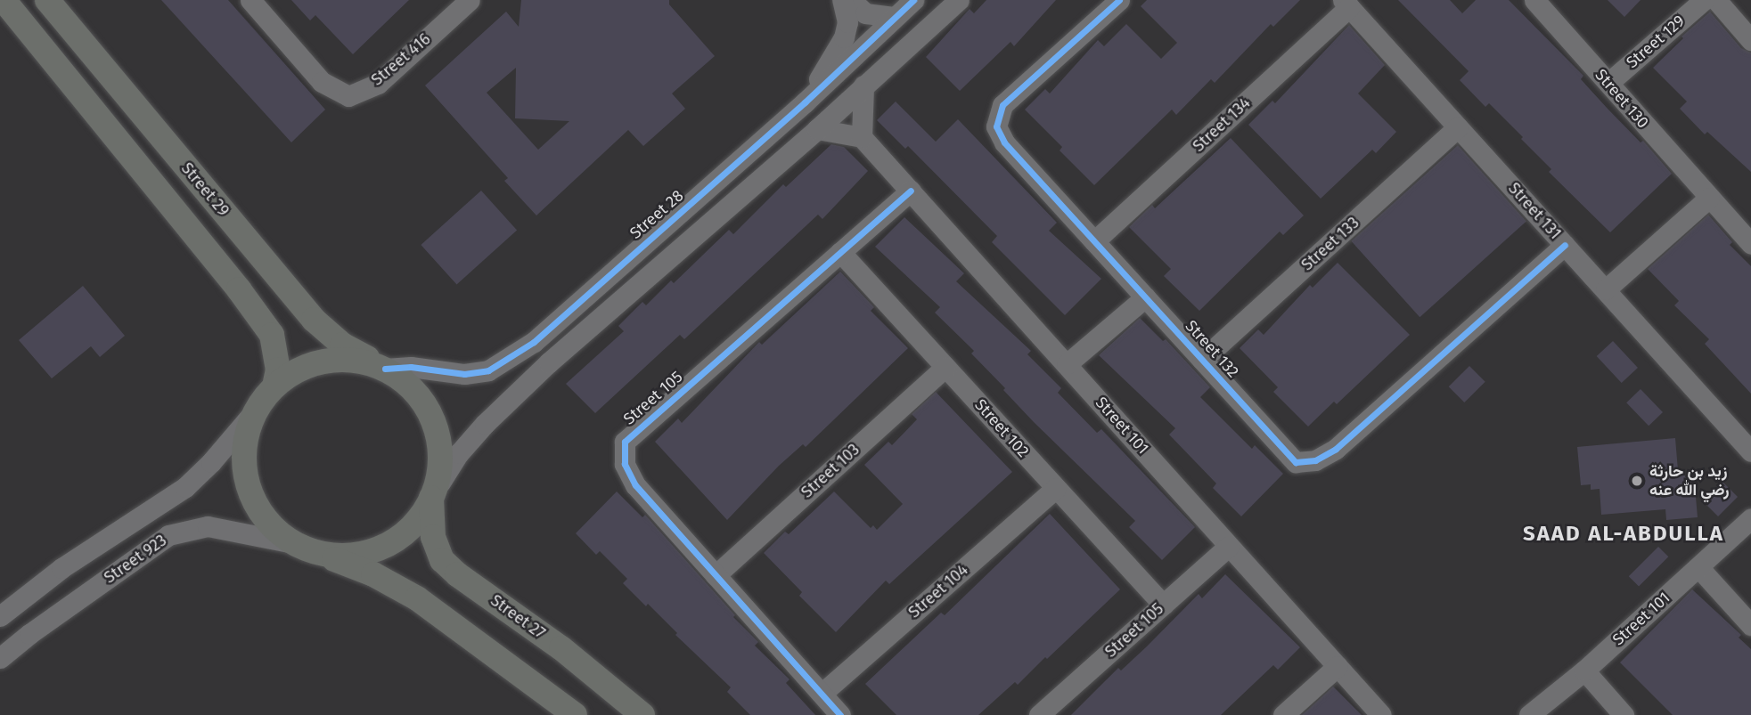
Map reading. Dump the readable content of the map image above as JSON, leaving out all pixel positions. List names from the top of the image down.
{
  "streets": {
    "main road": ["Street 29", "Street 27"],
    "street": [
      "Street 129",
      "Street 416",
      "Street 130",
      "Street 134",
      "Street 131",
      "Street 28",
      "Street 133",
      "Street 132",
      "Street 105",
      "Street 101",
      "Street 102",
      "Street 103",
      "Street 923",
      "Street 104"
    ]
  },
  "crossings": [
    ["Street 129", "Street 130"],
    ["Street 134", "Street 131"],
    ["Street 134", "Street 132"],
    ["Street 29", "Street 28"],
    ["Street 29", "Street 923"],
    ["Street 29", "Street 27"],
    ["Street 131", "Street 133"],
    ["Street 131", "Street 132"],
    ["Street 28", "Street 923"],
    ["Street 28", "Street 27"],
    ["Street 133", "Street 132"],
    ["Street 105", "Street 101"],
    ["Street 105", "Street 102"],
    ["Street 105", "Street 103"],
    ["Street 105", "Street 104"],
    ["Street 102", "Street 103"],
    ["Street 102", "Street 104"],
    ["Street 923", "Street 27"]
  ],
  "districts": ["SAAD AL-ABDULLA"],
  "places": ["زيد بن حارثة رضي الله عنه"]
}
